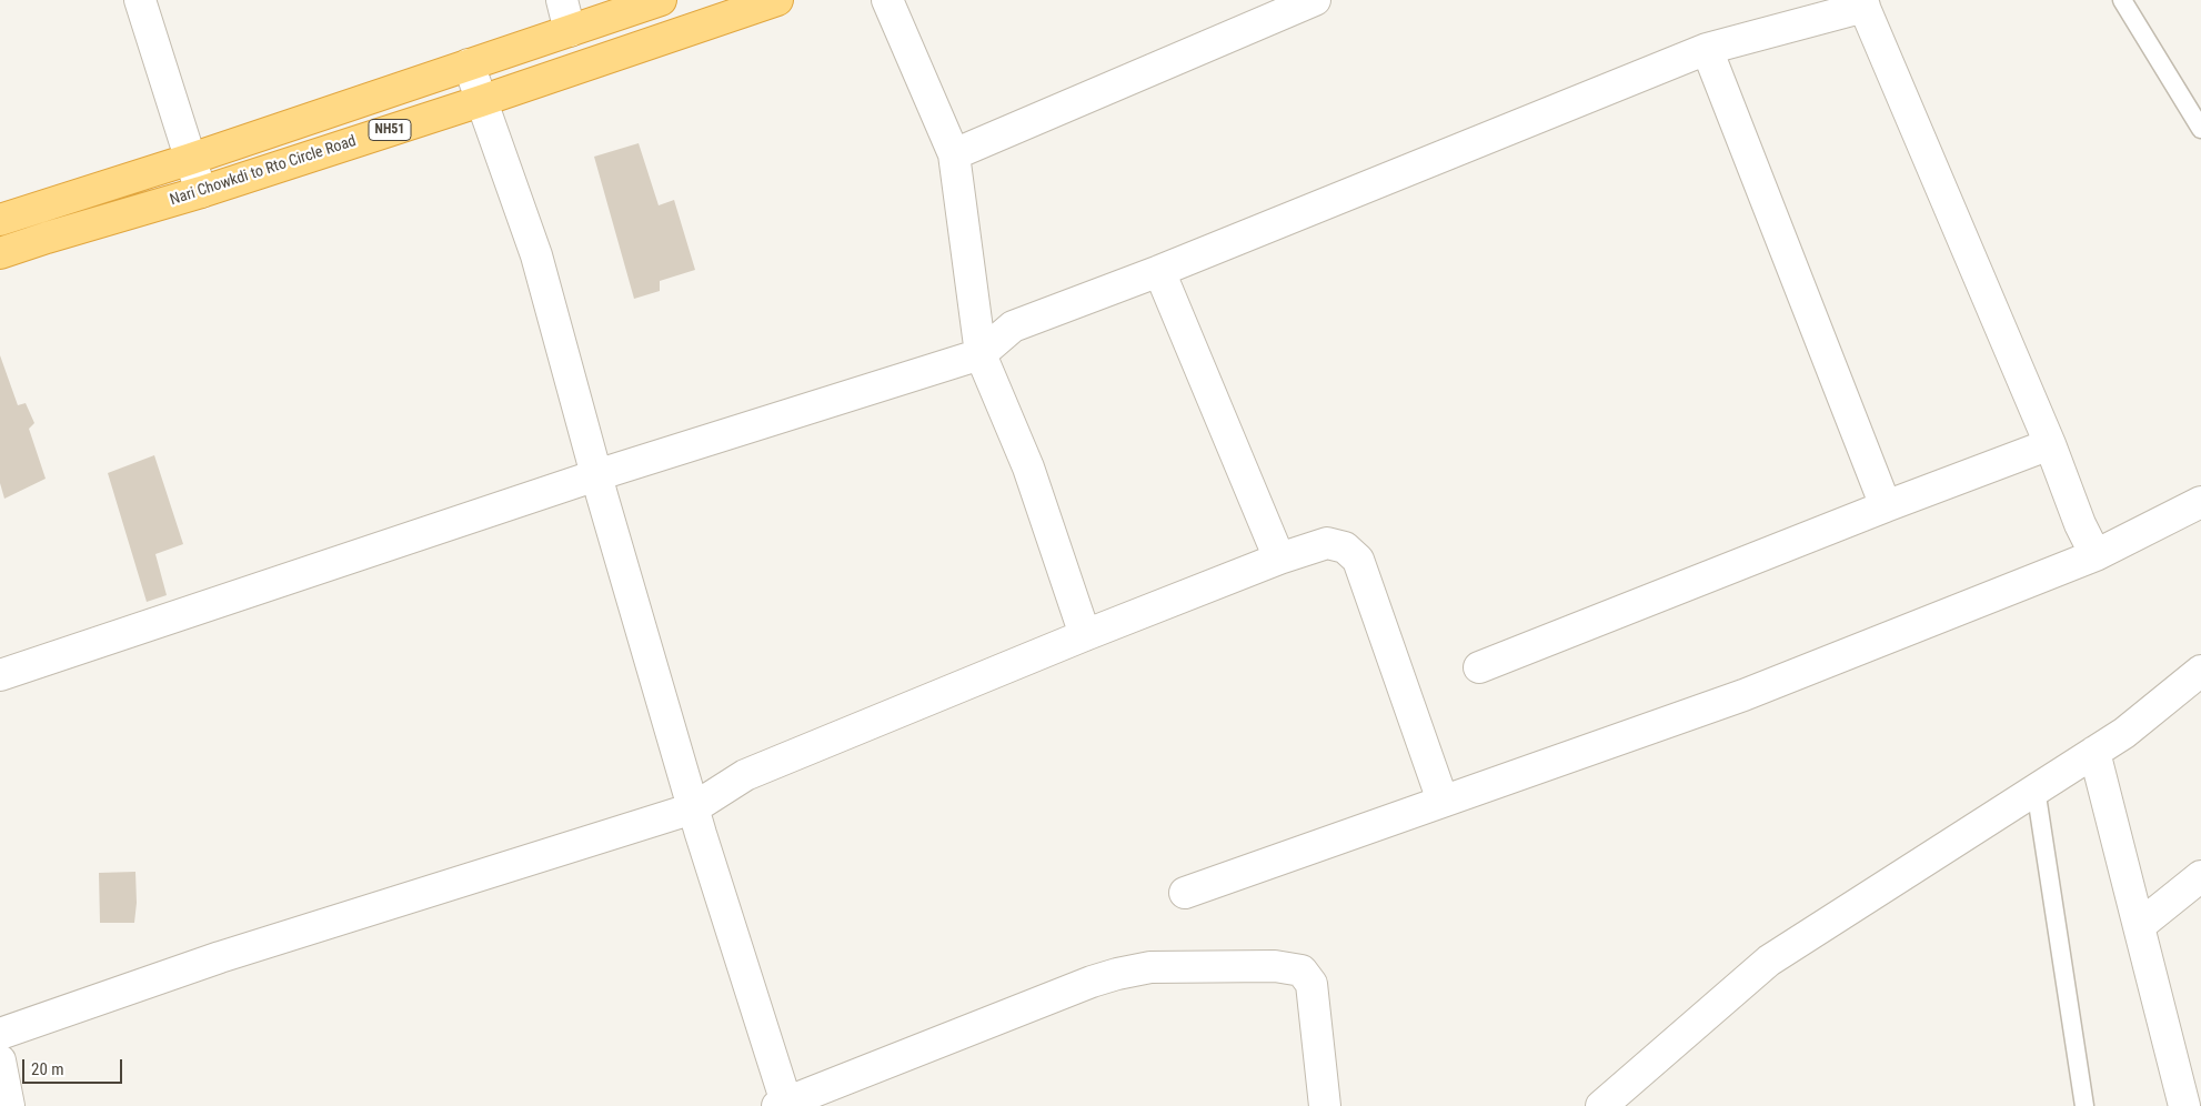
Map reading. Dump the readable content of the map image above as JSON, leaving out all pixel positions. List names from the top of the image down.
{
  "streets": {
    "highway": ["NH51", "Nari Chowkdi to Rto Circle Road"]
  },
  "scale_bar": "20 m"
}
